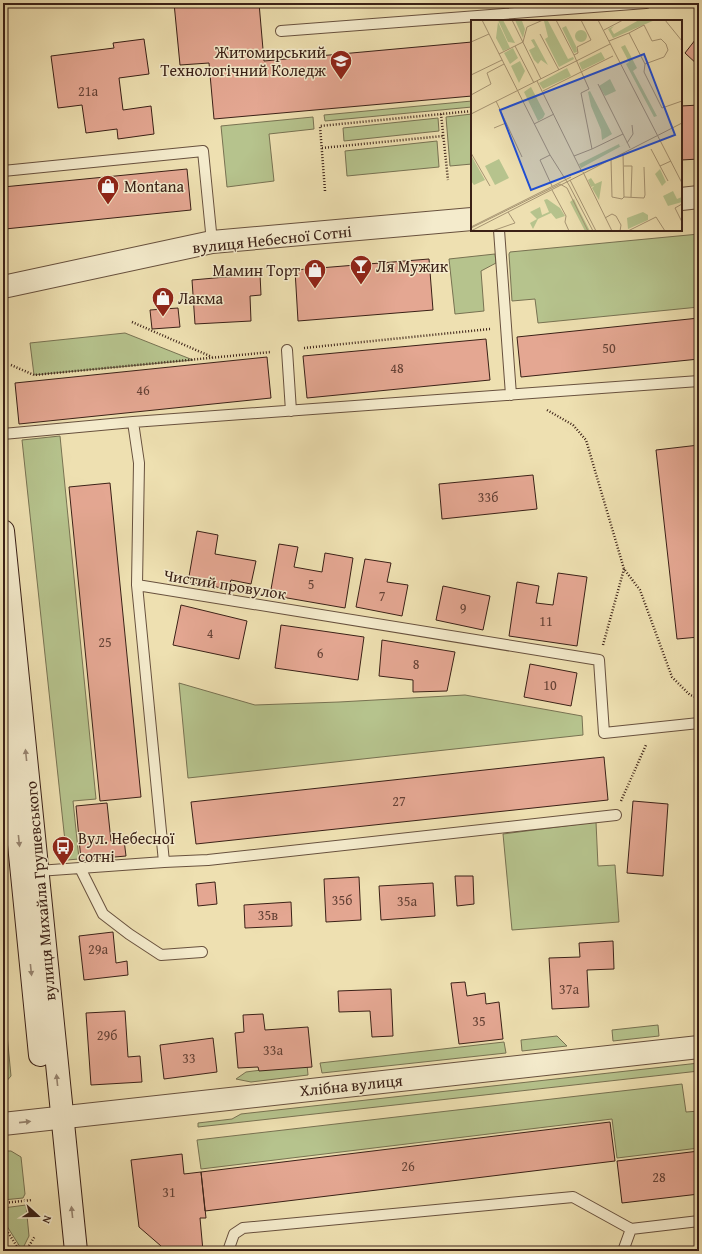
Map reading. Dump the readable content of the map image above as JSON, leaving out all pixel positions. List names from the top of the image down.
{
  "streets": {
    "main road": ["вулиця Небесної Сотні", "вулиця Михайла Грушевського", "Хлібна вулиця"],
    "lane": ["Чистий провулок"]
  },
  "crossings": [
    ["вулиця Михайла Грушевського", "Хлібна вулиця"]
  ],
  "places": {
    "school or university": ["Житомирський Технологічний Коледж"],
    "shop": ["Montana", "Мамин Торт", "Лакма"],
    "bar": ["Ля Мужик"],
    "bus stop": ["Вул. Небесної сотні"]
  },
  "house_numbers": [
    "21а",
    "50",
    "48",
    "46",
    "33б",
    "5",
    "7",
    "9",
    "11",
    "4",
    "25",
    "6",
    "8",
    "10",
    "27",
    "35б",
    "35а",
    "35в",
    "29а",
    "37а",
    "35",
    "29б",
    "33а",
    "33",
    "26",
    "28",
    "31"
  ],
  "north": "right"
}
